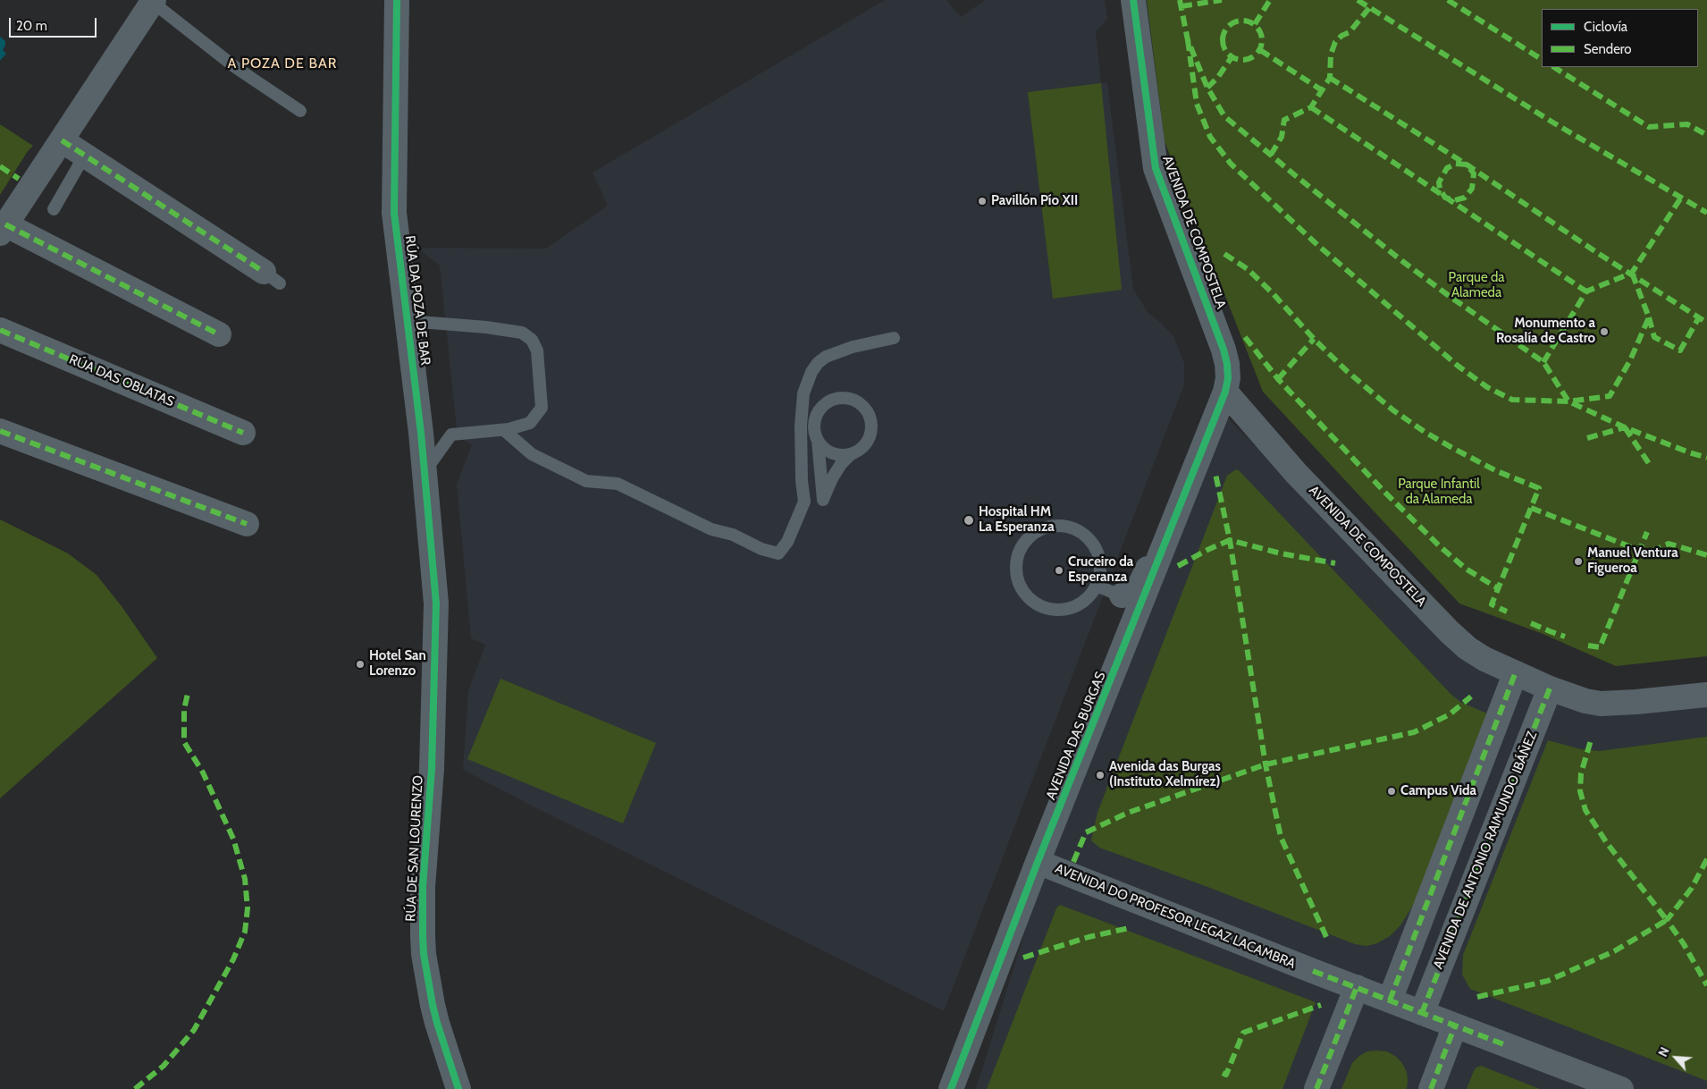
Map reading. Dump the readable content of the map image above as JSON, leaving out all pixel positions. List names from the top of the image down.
{
  "streets": {
    "street": [
      "AVENIDA DE COMPOSTELA",
      "RÚA DA POZA DE BAR",
      "RÚA DAS OBLATAS",
      "AVENIDA DAS BURGAS",
      "RÚA DE SAN LOURENZO",
      "AVENIDA DE ANTONIO RAIMUNDO IBÁÑEZ",
      "AVENIDA DO PROFESOR LEGAZ LACAMBRA"
    ]
  },
  "crossings": [
    ["AVENIDA DE COMPOSTELA", "AVENIDA DAS BURGAS"],
    ["AVENIDA DE COMPOSTELA", "AVENIDA DE ANTONIO RAIMUNDO IBÁÑEZ"],
    ["RÚA DA POZA DE BAR", "RÚA DE SAN LOURENZO"],
    ["AVENIDA DAS BURGAS", "AVENIDA DO PROFESOR LEGAZ LACAMBRA"]
  ],
  "districts": ["A POZA DE BAR"],
  "parks": ["Parque da Alameda", "Parque Infantil da Alameda"],
  "places": [
    "Pavillón Pío XII",
    "Monumento a Rosalía de Castro",
    "Hospital HM La Esperanza",
    "Manuel Ventura Figueroa",
    "Cruceiro da Esperanza",
    "Hotel San Lorenzo",
    "Avenida das Burgas (Instituto Xelmírez)",
    "Campus Vida"
  ],
  "legend": ["Ciclovía", "Sendero"],
  "scale_bar": "20 m",
  "north": "top left"
}
